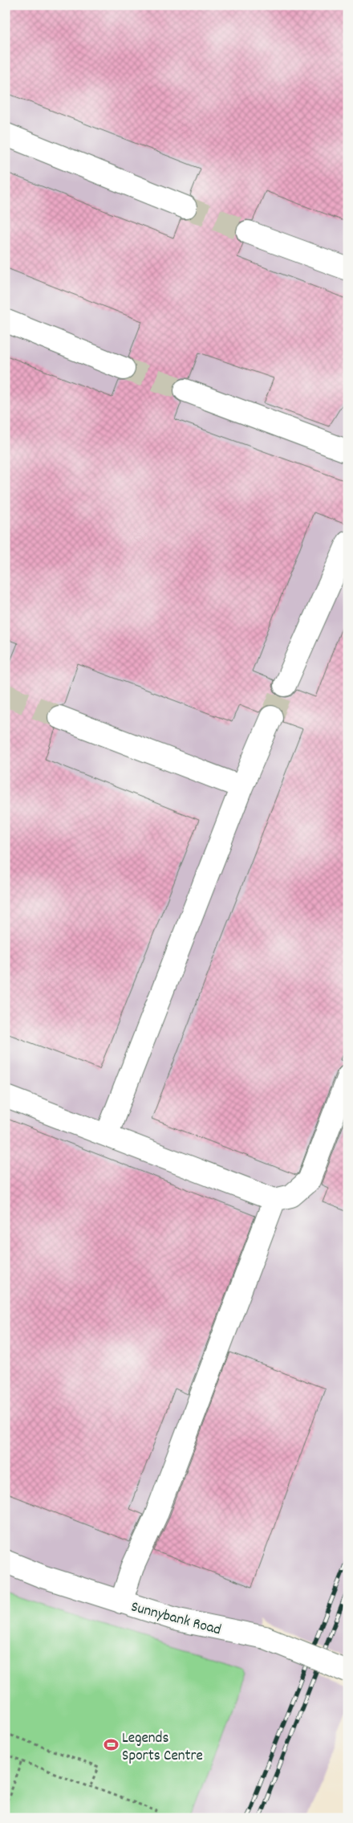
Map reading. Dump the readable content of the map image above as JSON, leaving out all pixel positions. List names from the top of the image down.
{
  "streets": {
    "lane": ["Sunnybank Road"]
  },
  "places": {
    "sports": ["Legends Sports Centre"]
  }
}
